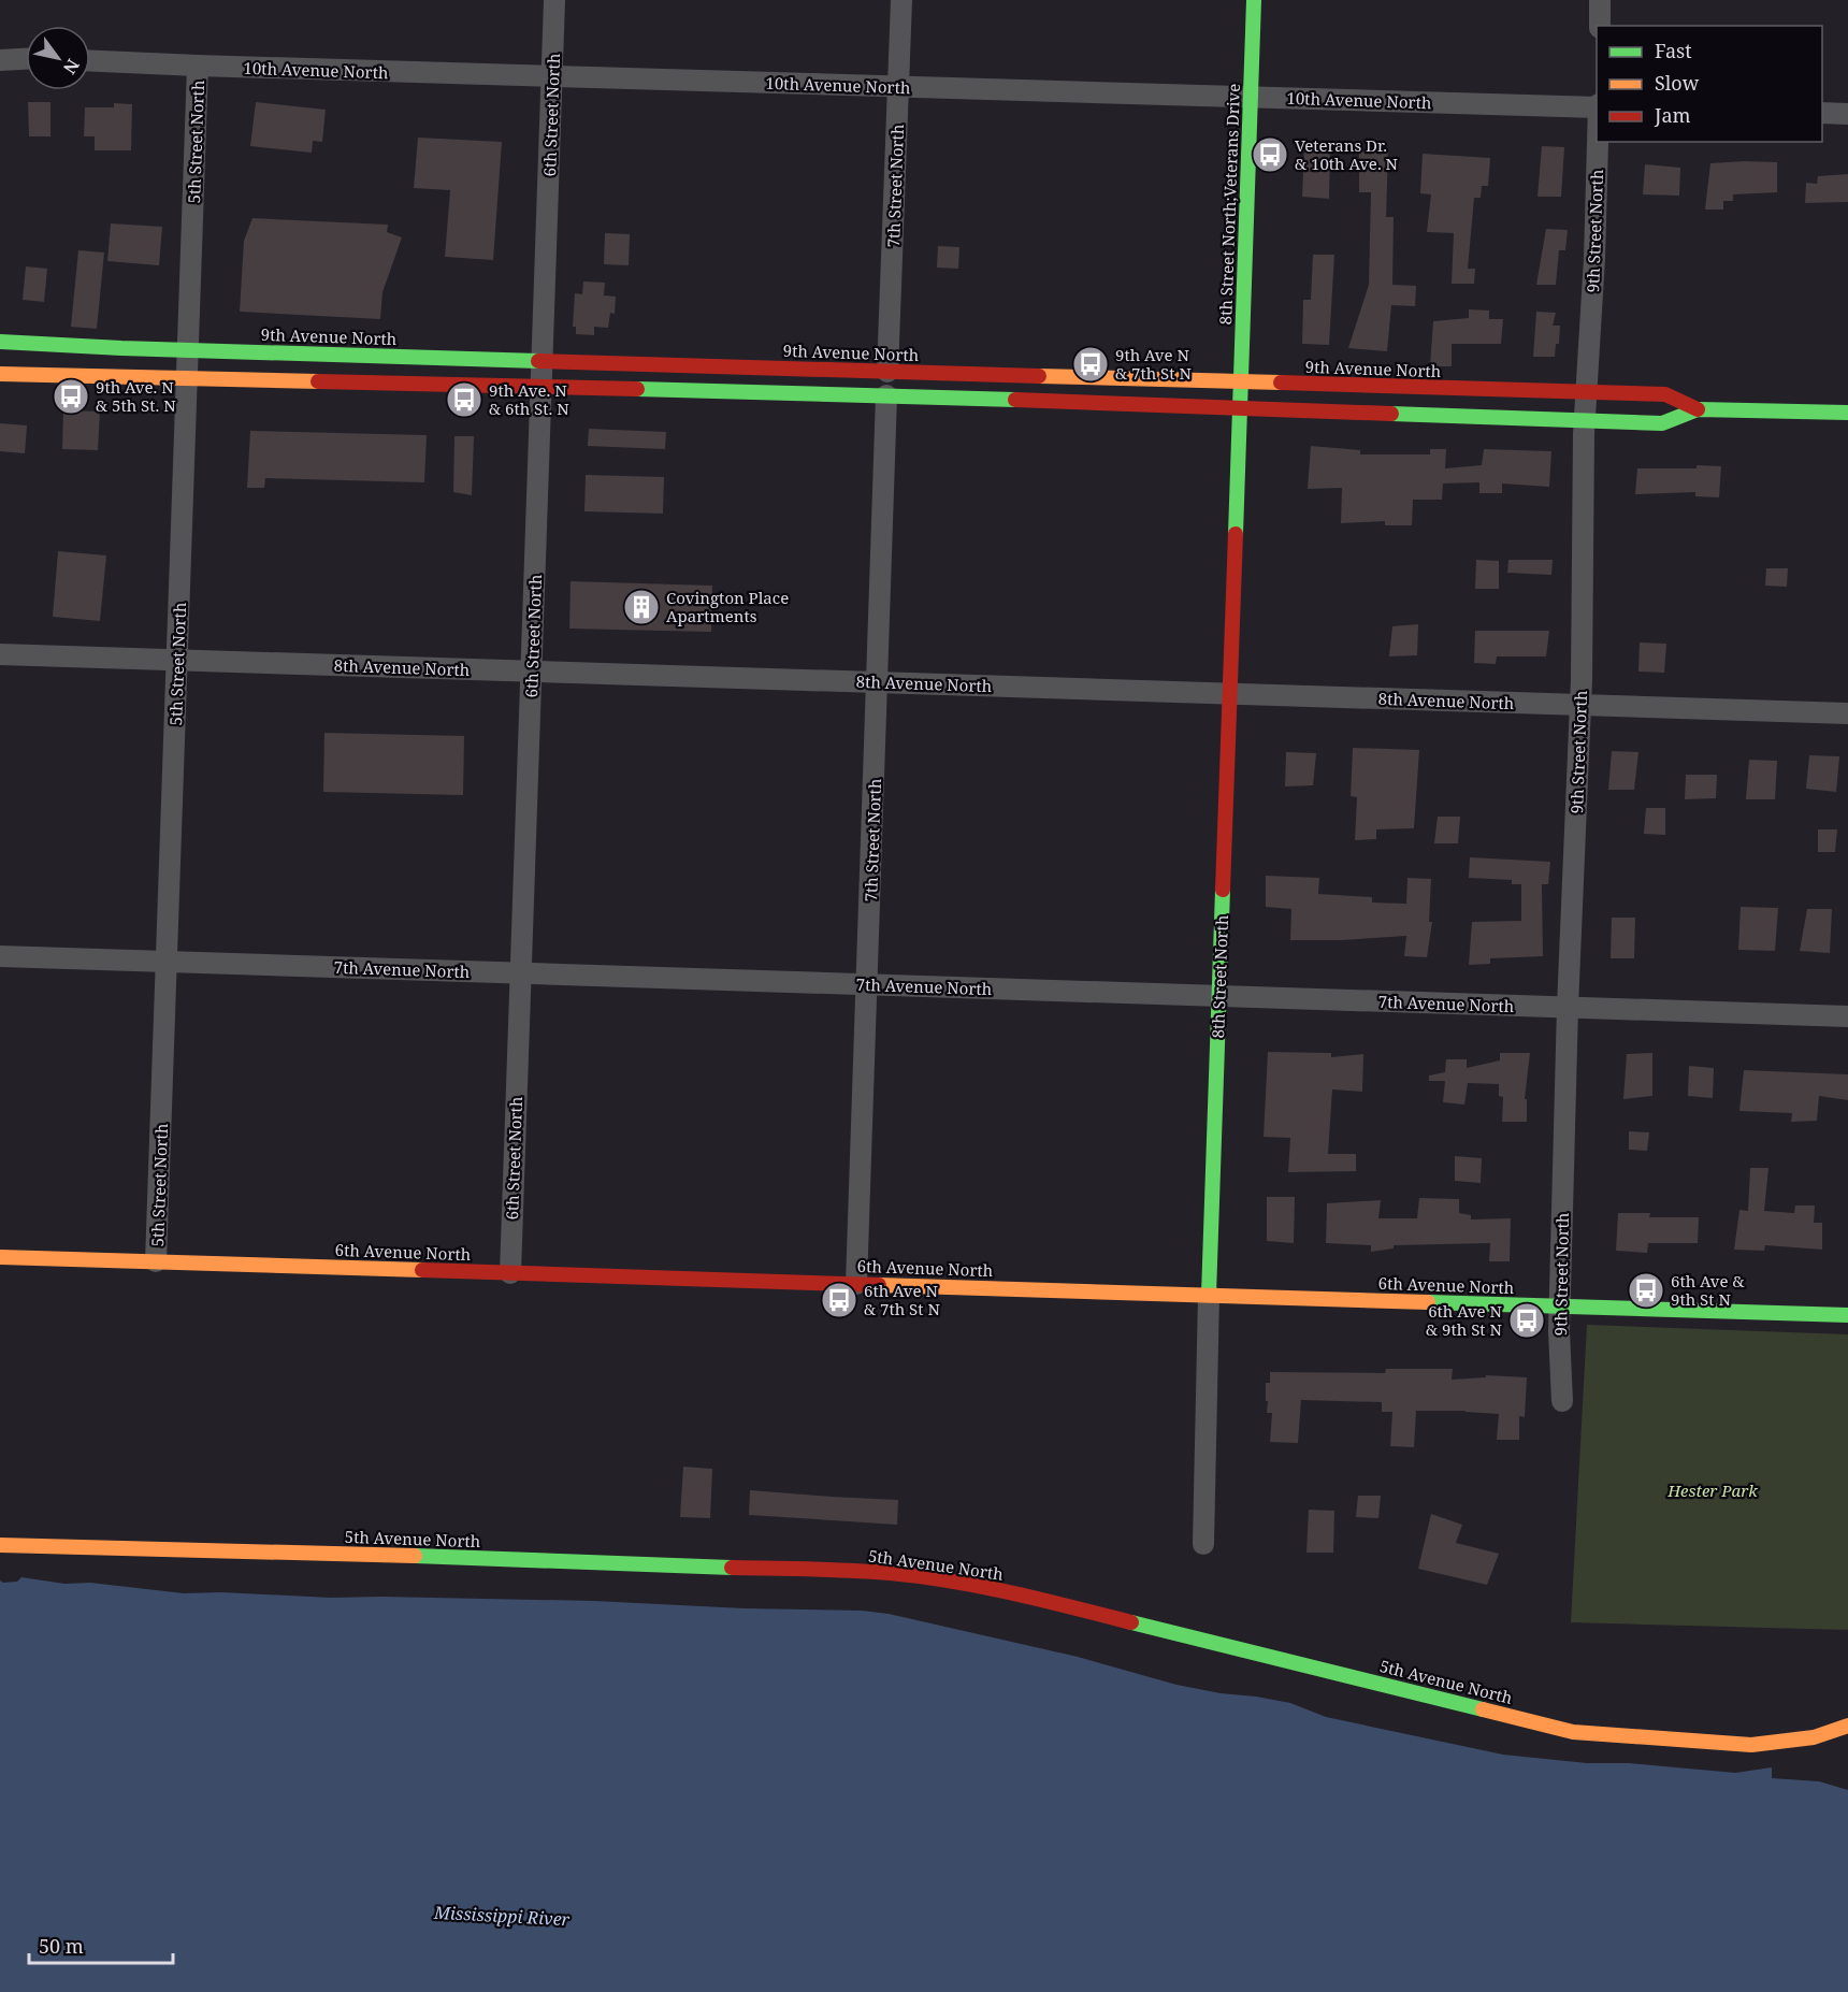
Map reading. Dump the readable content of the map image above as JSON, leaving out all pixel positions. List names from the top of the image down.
{
  "streets": {
    "street": [
      "10th Avenue North",
      "6th Street North",
      "5th Street North",
      "7th Street North",
      "8th Street North;Veterans Drive",
      "9th Street North",
      "9th Avenue North",
      "8th Avenue North",
      "7th Avenue North",
      "8th Street North",
      "6th Avenue North",
      "5th Avenue North"
    ]
  },
  "crossings": [
    ["10th Avenue North", "6th Street North"],
    ["10th Avenue North", "5th Street North"],
    ["10th Avenue North", "7th Street North"],
    ["10th Avenue North", "8th Street North;Veterans Drive"],
    ["6th Street North", "9th Avenue North"],
    ["6th Street North", "8th Avenue North"],
    ["6th Street North", "7th Avenue North"],
    ["6th Street North", "6th Avenue North"],
    ["5th Street North", "9th Avenue North"],
    ["5th Street North", "8th Avenue North"],
    ["5th Street North", "7th Avenue North"],
    ["5th Street North", "6th Avenue North"],
    ["7th Street North", "9th Avenue North"],
    ["7th Street North", "8th Avenue North"],
    ["7th Street North", "7th Avenue North"],
    ["7th Street North", "6th Avenue North"],
    ["8th Street North;Veterans Drive", "9th Avenue North"],
    ["8th Street North;Veterans Drive", "8th Street North"],
    ["9th Street North", "9th Avenue North"],
    ["9th Street North", "8th Avenue North"],
    ["9th Street North", "7th Avenue North"],
    ["9th Street North", "6th Avenue North"],
    ["9th Avenue North", "8th Street North"],
    ["8th Avenue North", "8th Street North"],
    ["7th Avenue North", "8th Street North"],
    ["8th Street North", "6th Avenue North"]
  ],
  "water": ["Mississippi River"],
  "parks": ["Hester Park"],
  "places": {
    "bus stop": [
      "Veterans Dr. & 10th Ave. N",
      "9th Ave N & 7th St N",
      "9th Ave. N & 5th St. N",
      "9th Ave. N & 6th St. N",
      "6th Ave & 9th St N",
      "6th Ave N & 7th St N",
      "6th Ave N & 9th St N"
    ],
    "building": ["Covington Place Apartments"]
  },
  "legend": ["Fast", "Slow", "Jam"],
  "scale_bar": "50 m",
  "north": "bottom right"
}
